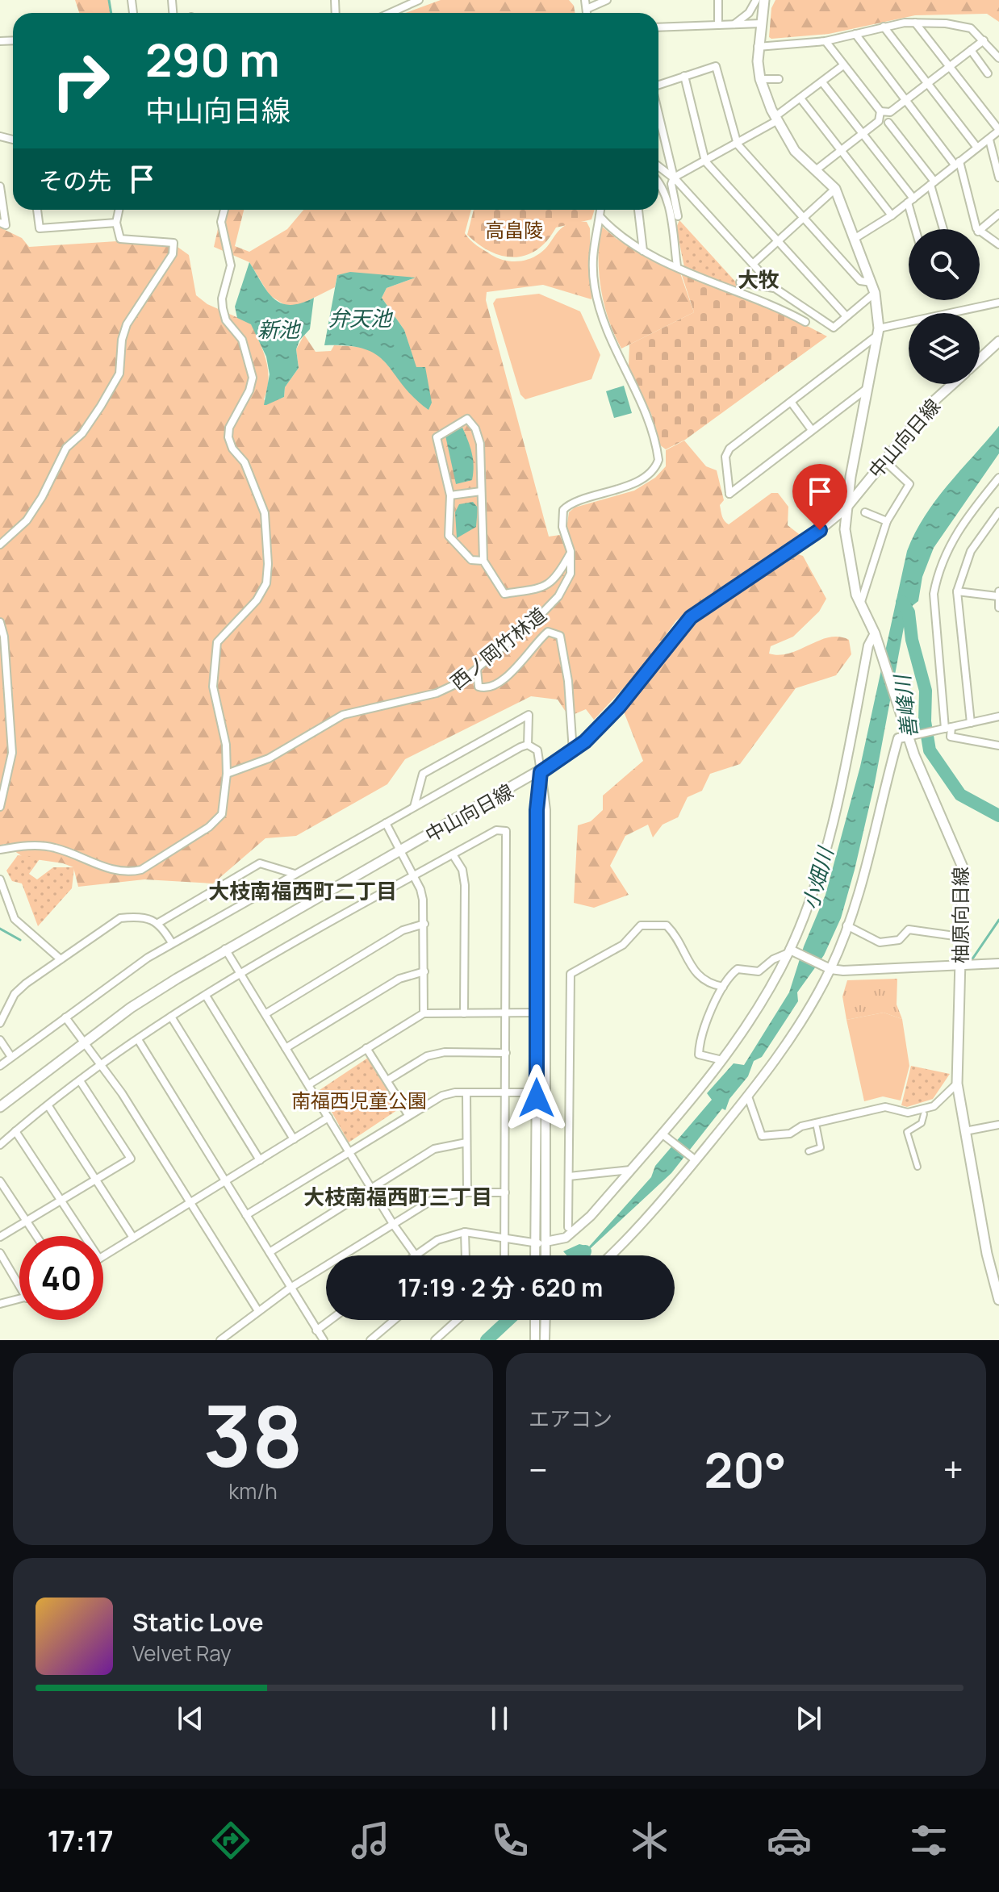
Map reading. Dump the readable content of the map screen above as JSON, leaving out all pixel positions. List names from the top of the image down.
{
  "streets": {
    "main road": ["中山向日線", "柚原向日線"],
    "street": ["西ノ岡竹林道"]
  },
  "crossings": [
    ["中山向日線", "柚原向日線"]
  ],
  "districts": ["大牧", "大枝南福西町二丁目", "大枝南福西町三丁目"],
  "water": [
    "弁天池",
    "新池",
    "善峰川",
    "小畑川"
  ],
  "parks": ["高畠陵", "南福西児童公園"],
  "page": {
    "turn": ["290 m", "中山向日線"],
    "then": "その先",
    "limit": "40",
    "trip": "17:19 · 2 分 · 620 m",
    "tile": [
      ["38", "km/h"],
      "エアコン"
    ],
    "heat": ["−", "20°", "+"],
    "song": ["Static Love", "Velvet Ray"],
    "tabs": "17:17"
  }
}
